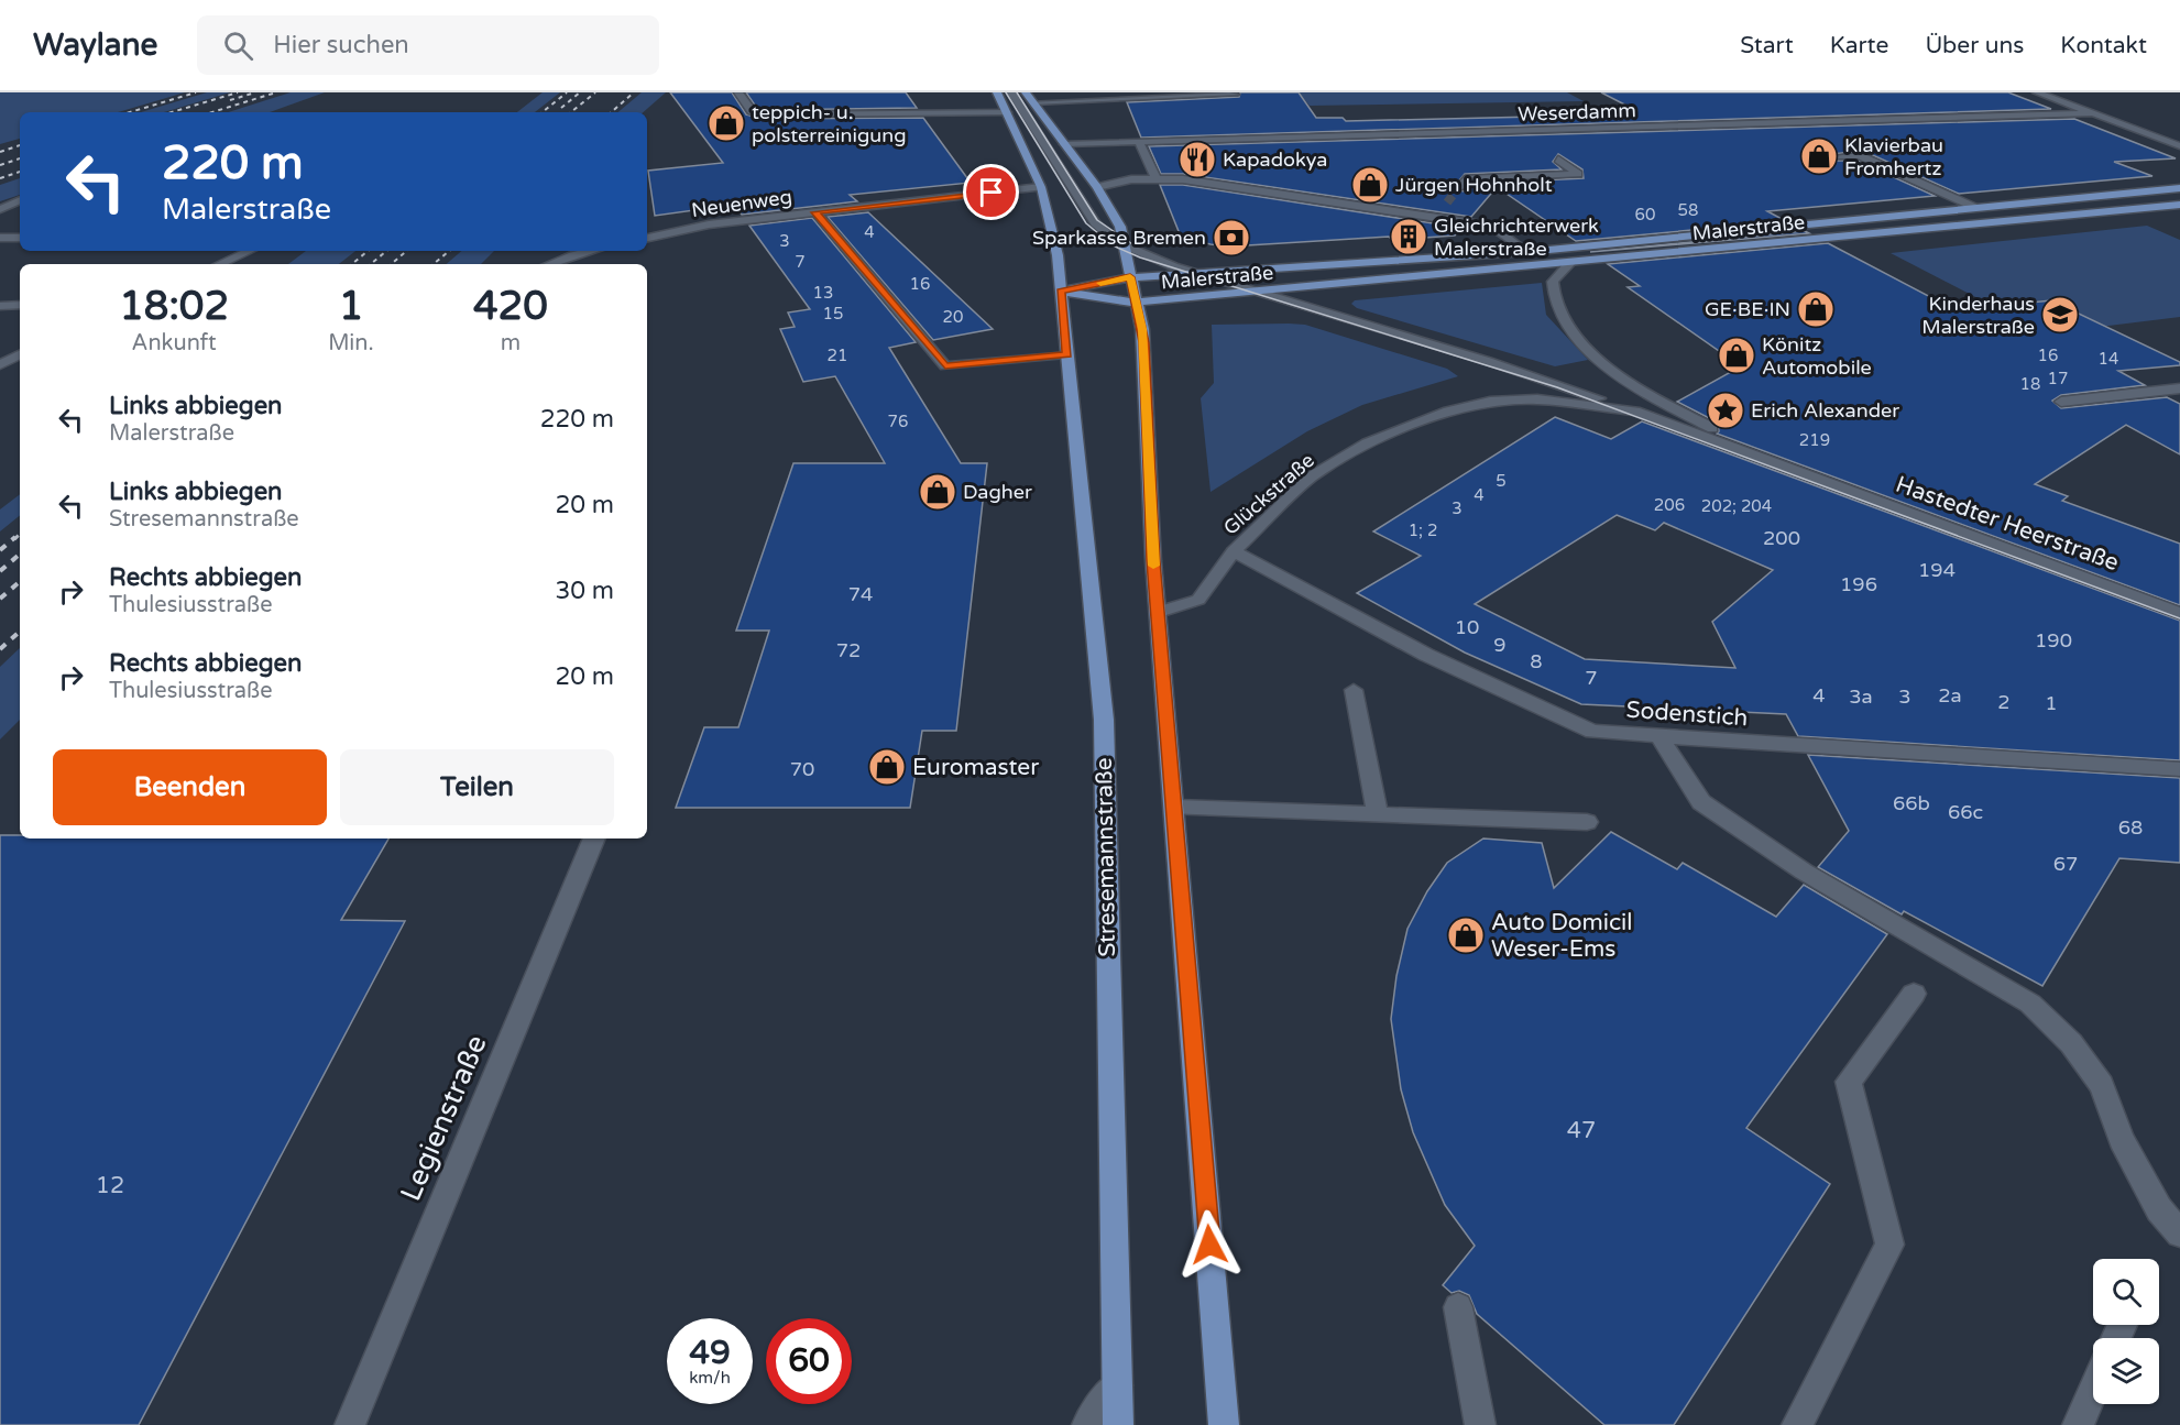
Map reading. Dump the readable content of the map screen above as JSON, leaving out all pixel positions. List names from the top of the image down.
{
  "streets": {
    "main road": ["Malerstraße", "Stresemannstraße"],
    "street": [
      "Weserdamm",
      "Neuenweg",
      "Glückstraße",
      "Hastedter Heerstraße",
      "Sodenstich",
      "Legienstraße"
    ]
  },
  "crossings": [
    ["Malerstraße", "Hastedter Heerstraße"],
    ["Malerstraße", "Stresemannstraße"],
    ["Glückstraße", "Hastedter Heerstraße"],
    ["Glückstraße", "Sodenstich"]
  ],
  "places": {
    "shop": [
      "teppich- u. polsterreinigung",
      "Klavierbau Fromhertz",
      "Jürgen Hohnholt",
      "GE·BE·IN",
      "Könitz Automobile",
      "Dagher",
      "Euromaster",
      "Auto Domicil Weser-Ems"
    ],
    "restaurant": ["Kapadokya"],
    "building": ["Gleichrichterwerk Malerstraße"],
    "bank": ["Sparkasse Bremen"],
    "school or university": ["Kinderhaus Malerstraße"],
    "place": ["Erich Alexander"]
  },
  "house_numbers": [
    "58",
    "60",
    "4",
    "3",
    "7",
    "16",
    "13",
    "15",
    "20",
    "21",
    "16",
    "14",
    "17",
    "18",
    "76",
    "219",
    "5",
    "4",
    "206",
    "202; 204",
    "3",
    "1; 2",
    "200",
    "194",
    "196",
    "74",
    "10",
    "190",
    "9",
    "72",
    "8",
    "7",
    "4",
    "2a",
    "3a",
    "3",
    "2",
    "1",
    "70",
    "66b",
    "66c",
    "68",
    "67",
    "47",
    "12"
  ],
  "page": {
    "header": "Waylane",
    "search": "Hier suchen",
    "nav": [
      "Start",
      "Karte",
      "Über uns",
      "Kontakt"
    ],
    "turn": ["220 m", "Malerstraße"],
    "eta": [
      "18:02",
      "Ankunft",
      "1",
      "Min.",
      "420",
      "m"
    ],
    "list": [
      {
        "name": "Links abbiegen",
        "note": "Malerstraße",
        "value": "220 m"
      },
      {
        "name": "Links abbiegen",
        "note": "Stresemannstraße",
        "value": "20 m"
      },
      {
        "name": "Rechts abbiegen",
        "note": "Thulesiusstraße",
        "value": "30 m"
      },
      {
        "name": "Rechts abbiegen",
        "note": "Thulesiusstraße",
        "value": "20 m"
      }
    ],
    "buttons": ["Beenden", "Teilen"],
    "speed": "49 km/h",
    "limit": "60"
  }
}
